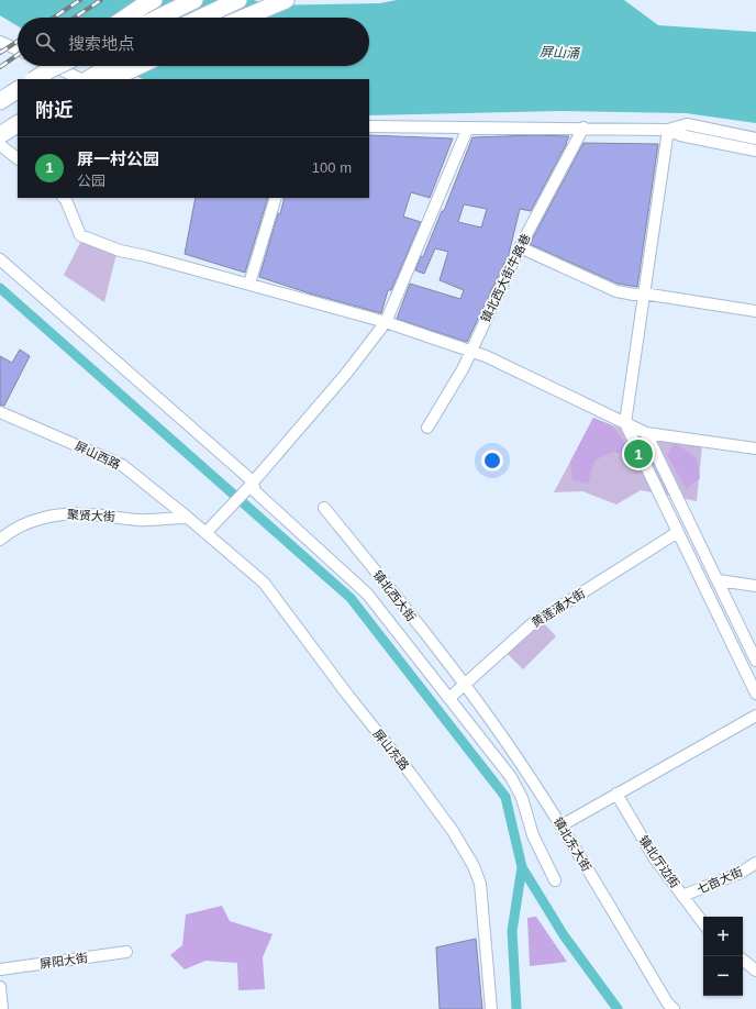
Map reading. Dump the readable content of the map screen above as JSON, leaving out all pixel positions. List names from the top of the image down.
{
  "streets": {
    "street": [
      "镇北西大街牛路巷",
      "屏山西路",
      "聚贤大街",
      "镇北西大街",
      "黄莲涌大街",
      "屏山东路",
      "镇北东大街",
      "镇北厅边街",
      "七亩大街",
      "屏阳大街"
    ]
  },
  "crossings": [
    ["屏山西路", "聚贤大街"],
    ["屏山西路", "屏山东路"],
    ["镇北西大街", "黄莲涌大街"],
    ["镇北西大街", "镇北东大街"],
    ["黄莲涌大街", "镇北东大街"],
    ["镇北厅边街", "七亩大街"]
  ],
  "water": ["屏山涌"],
  "page": {
    "search": "搜索地点",
    "heading": "附近",
    "list": [
      {
        "mark": "1",
        "name": "屏一村公园",
        "note": "公园",
        "value": "100 m"
      }
    ],
    "pins": "1",
    "map_buttons": ["+", "−"]
  }
}
